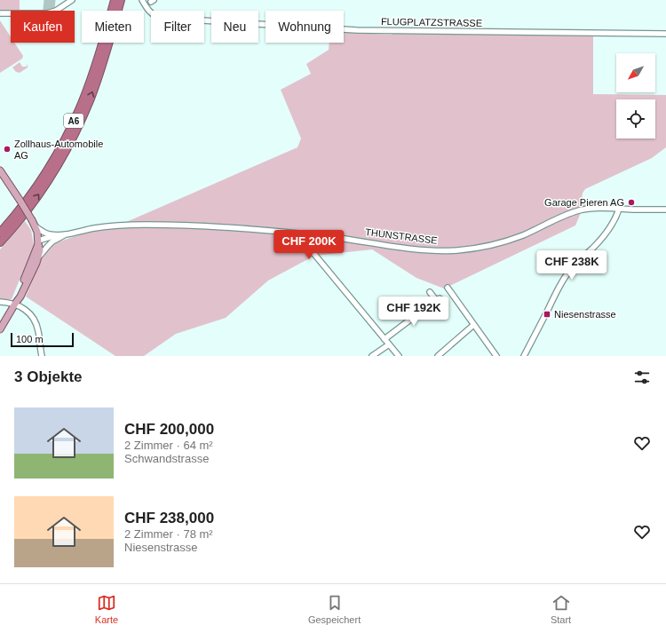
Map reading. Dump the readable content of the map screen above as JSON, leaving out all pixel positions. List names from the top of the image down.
{
  "streets": {
    "highway": ["A6"],
    "street": ["FLUGPLATZSTRASSE", "THUNSTRASSE"]
  },
  "places": {
    "other": ["Zollhaus-Automobile AG", "Garage Pieren AG"],
    "transit": ["Niesenstrasse"]
  },
  "scale_bar": "100 m",
  "north": "bottom left",
  "page": {
    "chip": [
      "Kaufen",
      "Mieten",
      "Filter",
      "Neu",
      "Wohnung"
    ],
    "price": ["CHF 200K", "CHF 238K", "CHF 192K"],
    "scale": "100 m",
    "heading": "3 Objekte",
    "list": [
      {
        "name": "CHF 200,000",
        "note": "2 Zimmer · 64 m² · Schwandstrasse"
      },
      {
        "name": "CHF 238,000",
        "note": "2 Zimmer · 78 m² · Niesenstrasse"
      }
    ],
    "tabs": ["Karte", "Gespeichert", "Start"]
  }
}
